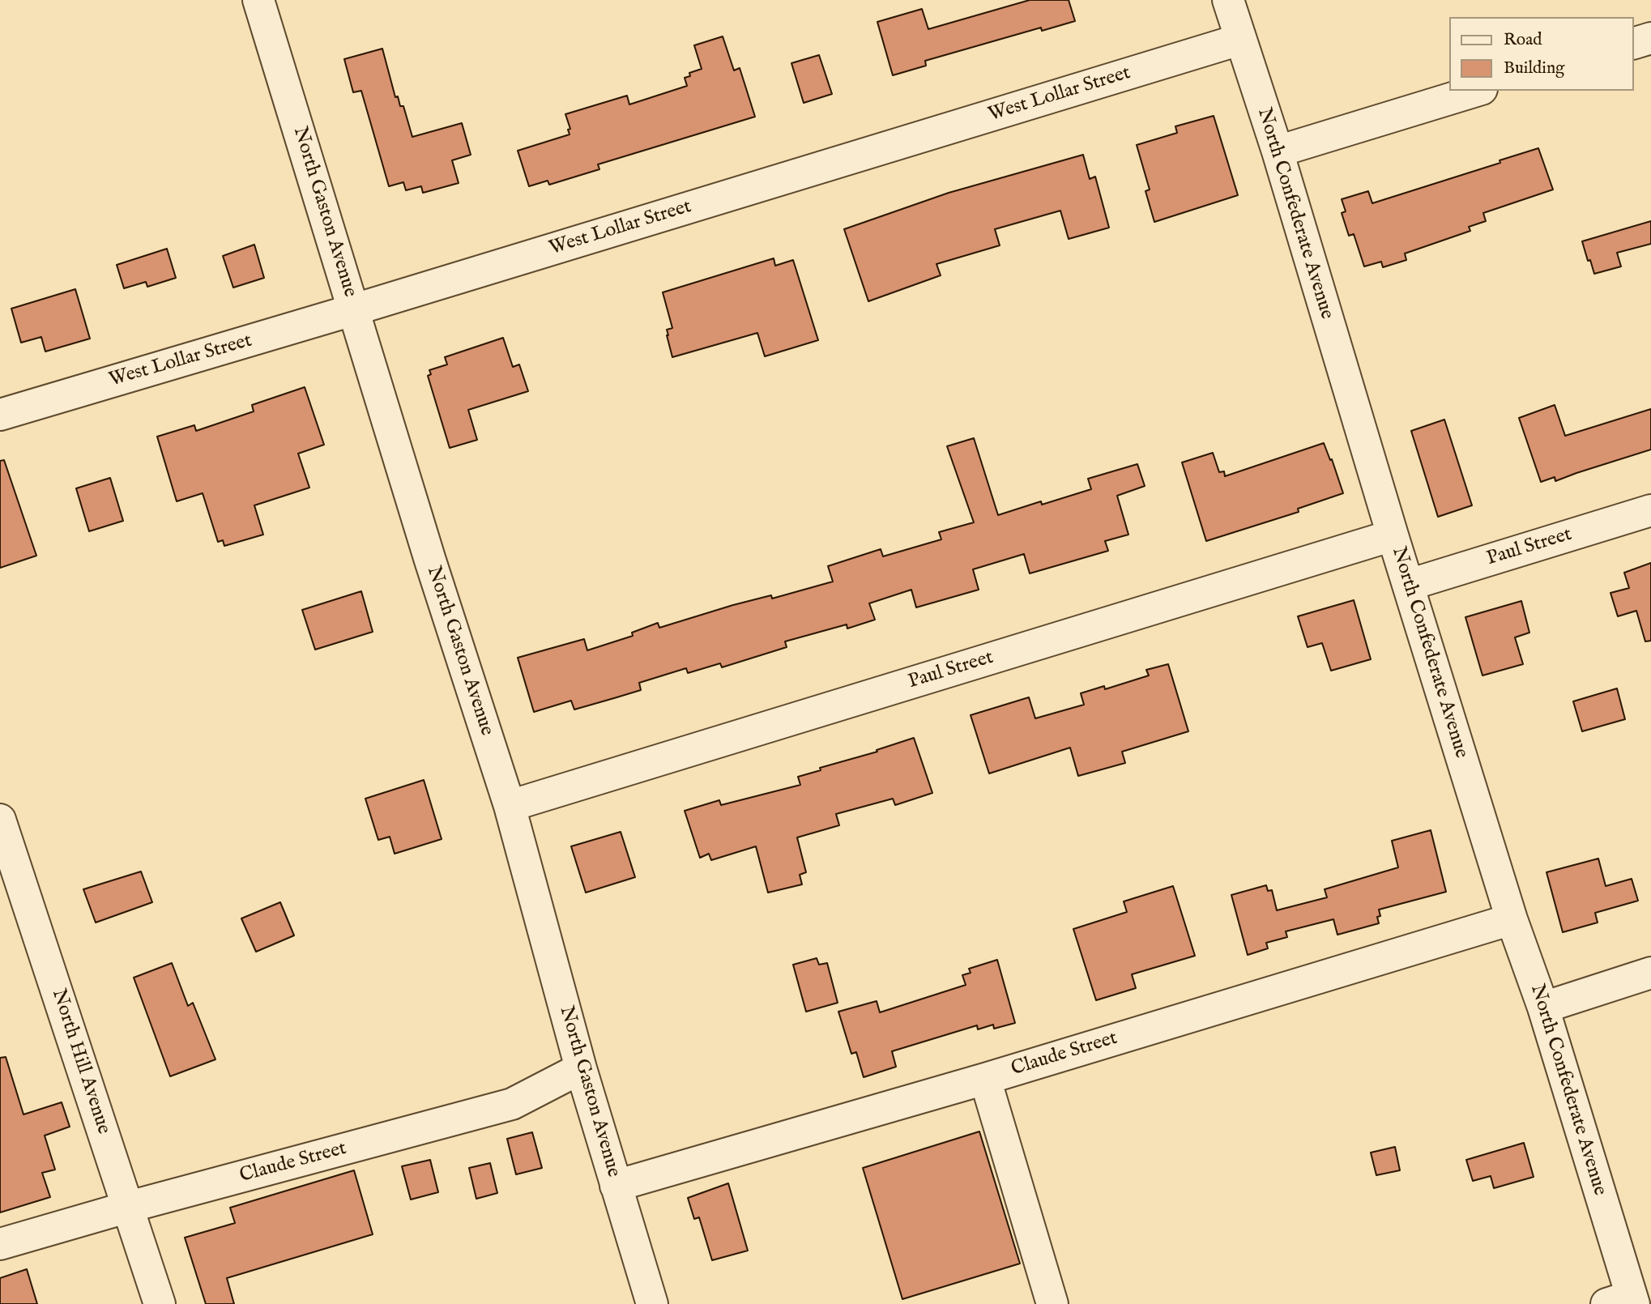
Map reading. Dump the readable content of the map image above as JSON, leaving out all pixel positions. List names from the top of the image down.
{
  "streets": {
    "street": [
      "West Lollar Street",
      "North Gaston Avenue",
      "North Confederate Avenue",
      "Paul Street",
      "Claude Street",
      "North Hill Avenue"
    ]
  },
  "crossings": [
    ["West Lollar Street", "North Gaston Avenue"],
    ["West Lollar Street", "North Confederate Avenue"],
    ["North Gaston Avenue", "Paul Street"],
    ["North Gaston Avenue", "Claude Street"],
    ["North Confederate Avenue", "Paul Street"],
    ["North Confederate Avenue", "Claude Street"],
    ["Claude Street", "North Hill Avenue"]
  ],
  "legend": ["Road", "Building"]
}
